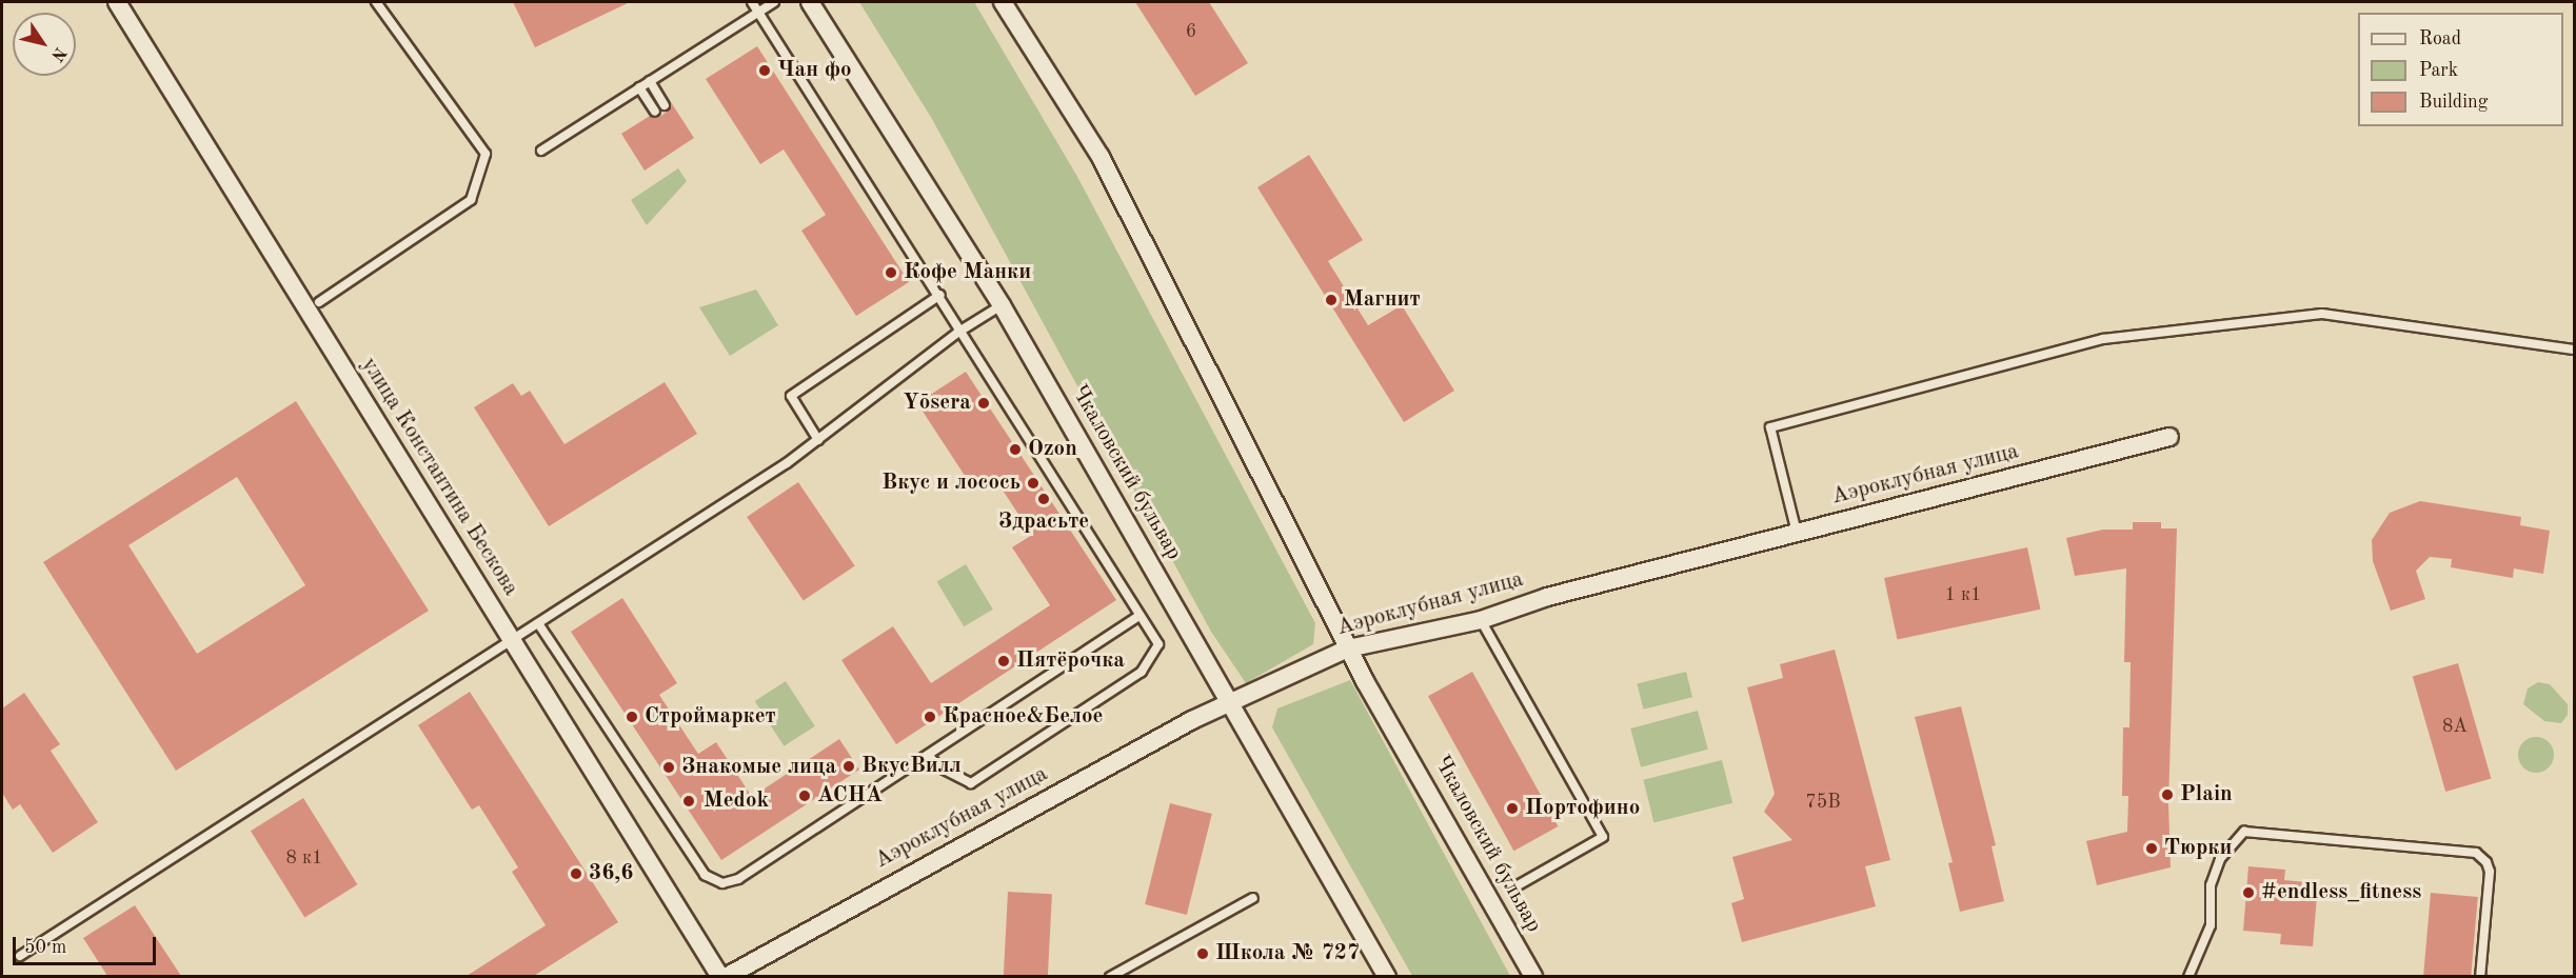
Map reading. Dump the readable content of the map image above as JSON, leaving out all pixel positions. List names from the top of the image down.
{
  "streets": {
    "street": ["Чкаловский бульвар", "Аэроклубная улица", "улица Константина Бескова"]
  },
  "crossings": [
    ["Чкаловский бульвар", "Аэроклубная улица"]
  ],
  "places": [
    "Чан фо",
    "Кофе Манки",
    "Магнит",
    "Yōsera",
    "Ozon",
    "Вкус и лосось",
    "Здрасьте",
    "Пятёрочка",
    "Строймаркет",
    "Красное&Белое",
    "ВкусВилл",
    "Знакомые лица",
    "Plain",
    "АСНА",
    "Medok",
    "Портофино",
    "Тюрки",
    "36,6",
    "#endless_fitness",
    "Школа № 727"
  ],
  "house_numbers": [
    "6",
    "1 к1",
    "8А",
    "75В",
    "8 к1"
  ],
  "legend": ["Road", "Park", "Building"],
  "scale_bar": "50 m",
  "north": "bottom right"
}
